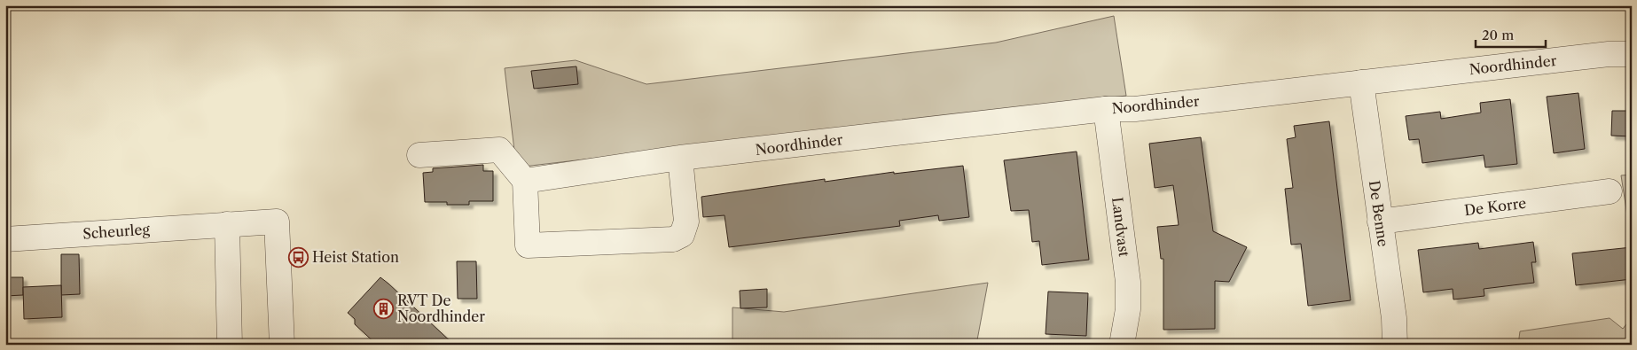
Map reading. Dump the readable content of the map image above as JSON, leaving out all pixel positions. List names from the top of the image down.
{
  "streets": {
    "street": [
      "Noordhinder",
      "De Korre",
      "De Benne",
      "Landvast",
      "Scheurleg"
    ]
  },
  "crossings": [
    ["Noordhinder", "De Benne"],
    ["Noordhinder", "Landvast"],
    ["De Korre", "De Benne"]
  ],
  "places": {
    "bus stop": ["Heist Station"],
    "building": ["RVT De Noordhinder"]
  },
  "scale_bar": "20 m"
}
